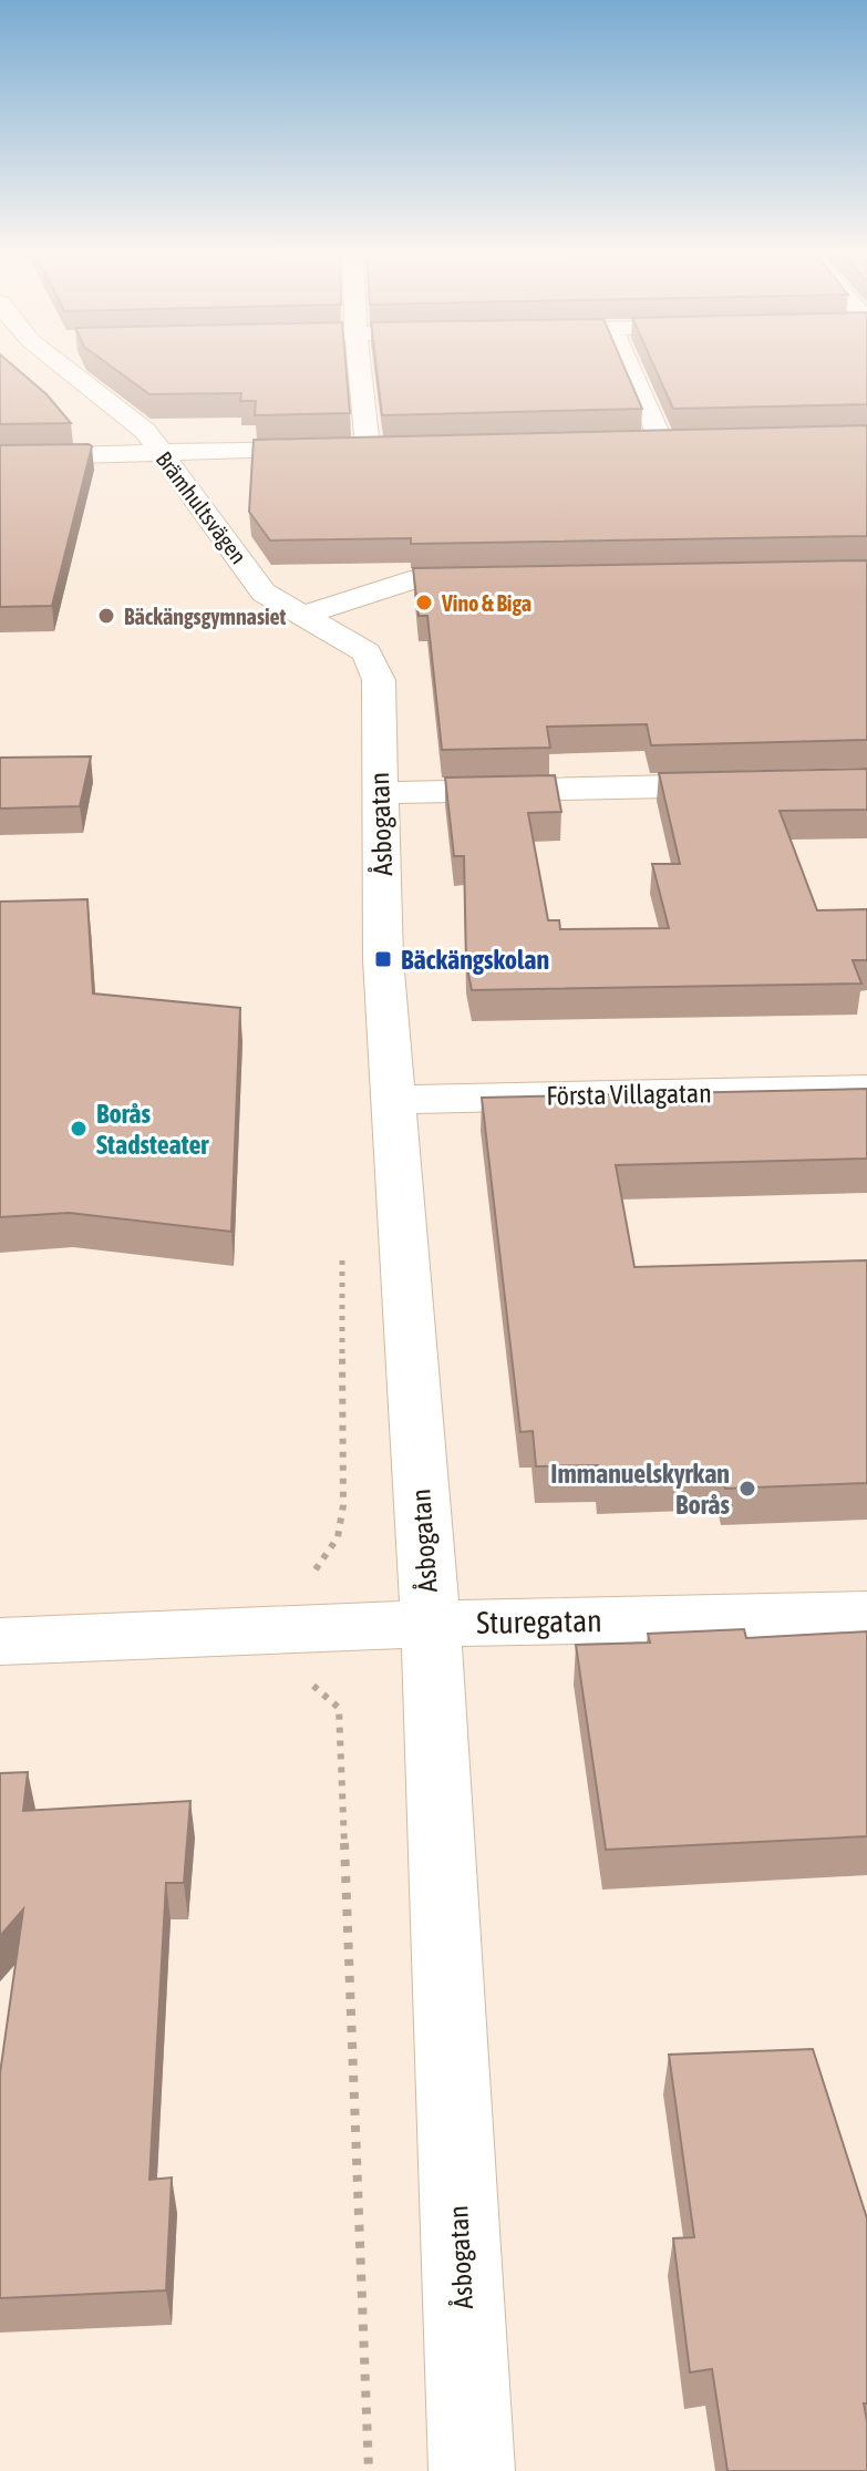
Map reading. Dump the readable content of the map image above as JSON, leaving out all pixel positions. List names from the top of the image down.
{
  "streets": {
    "street": [
      "Brämhultsvägen",
      "Åsbogatan",
      "Första Villagatan",
      "Sturegatan"
    ]
  },
  "crossings": [
    ["Brämhultsvägen", "Åsbogatan"],
    ["Åsbogatan", "Första Villagatan"],
    ["Åsbogatan", "Sturegatan"]
  ],
  "places": {
    "other": [
      "Vino & Biga",
      "Bäckängsgymnasiet",
      "Borås Stadsteater",
      "Immanuelskyrkan Borås"
    ],
    "transit": ["Bäckängskolan"]
  }
}
